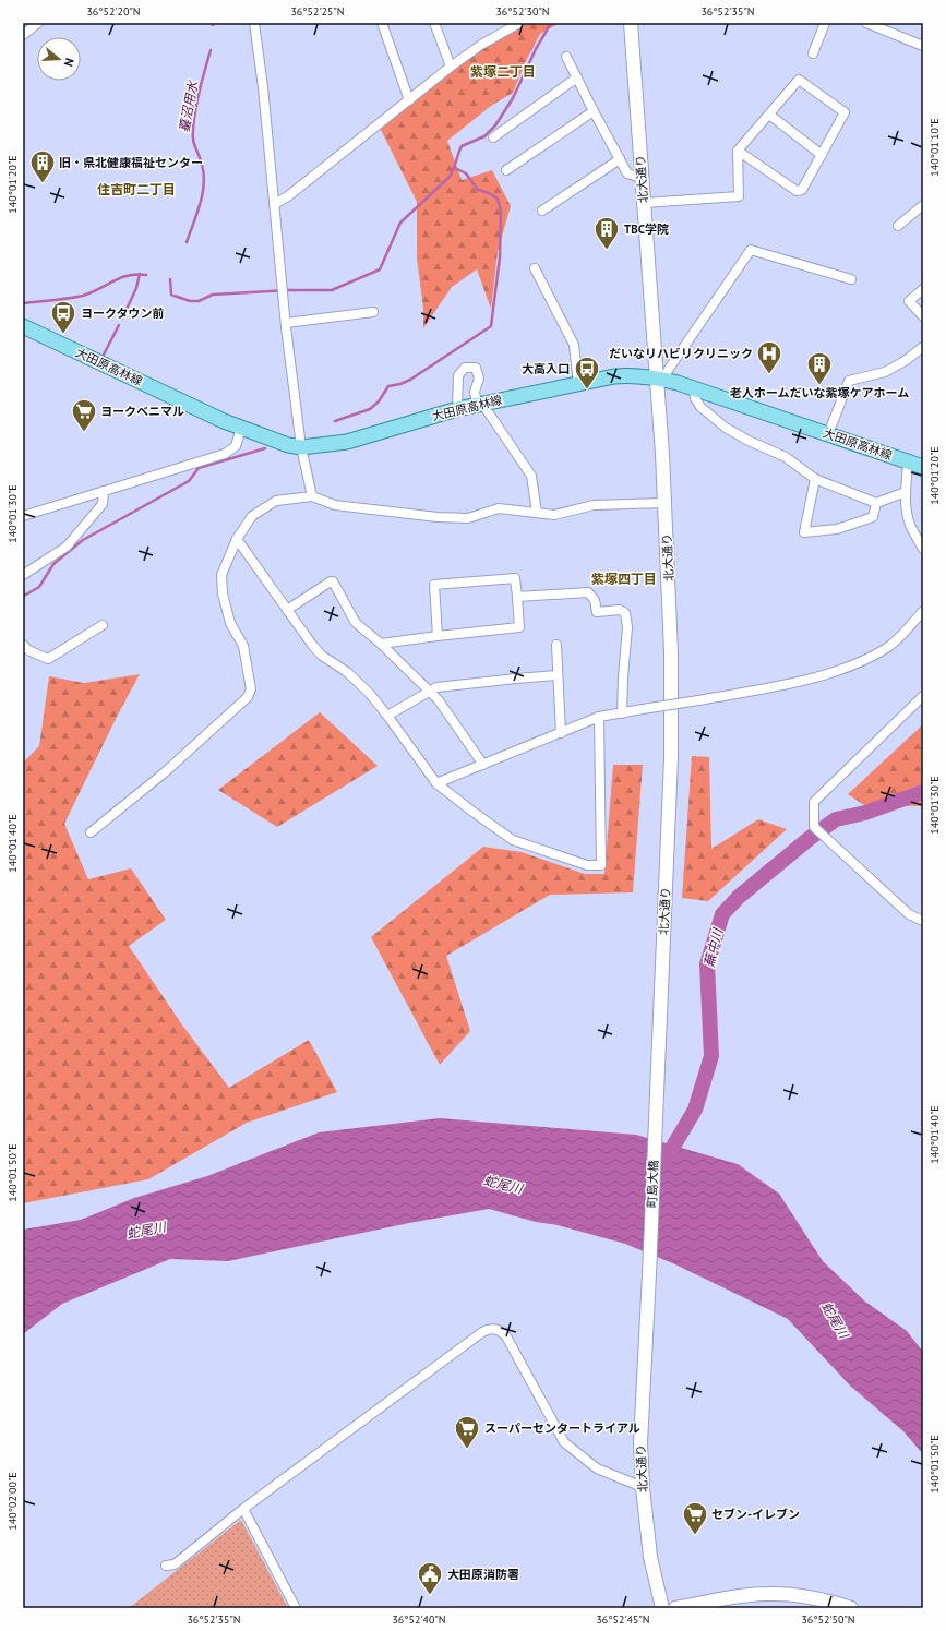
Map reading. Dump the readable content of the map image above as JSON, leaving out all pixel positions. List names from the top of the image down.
{
  "streets": {
    "main road": ["大田原高林線"],
    "street": ["北大通り", "町島大橋"]
  },
  "crossings": [
    ["北大通り", "大田原高林線"],
    ["北大通り", "町島大橋"]
  ],
  "districts": ["紫塚二丁目", "住吉町二丁目", "紫塚四丁目"],
  "water": ["蟇沼用水", "蕪中川", "蛇尾川"],
  "places": {
    "building": ["旧・県北健康福祉センター", "TBC学院", "老人ホームだいな紫塚ケアホーム"],
    "bus stop": ["ヨークタウン前", "大高入口"],
    "hospital": ["だいなリハビリクリニック"],
    "supermarket": ["ヨークベニマル", "スーパーセンタートライアル", "セブン-イレブン"],
    "public building": ["大田原消防署"]
  },
  "north": "right",
  "coordinates": [
    "36°52'20\"N",
    "36°52'25\"N",
    "36°52'30\"N",
    "36°52'35\"N",
    "140°01'10\"E",
    "140°01'20\"E",
    "140°01'30\"E",
    "140°01'40\"E",
    "140°01'50\"E",
    "140°02'00\"E",
    "36°52'40\"N",
    "36°52'45\"N",
    "36°52'50\"N"
  ]
}
